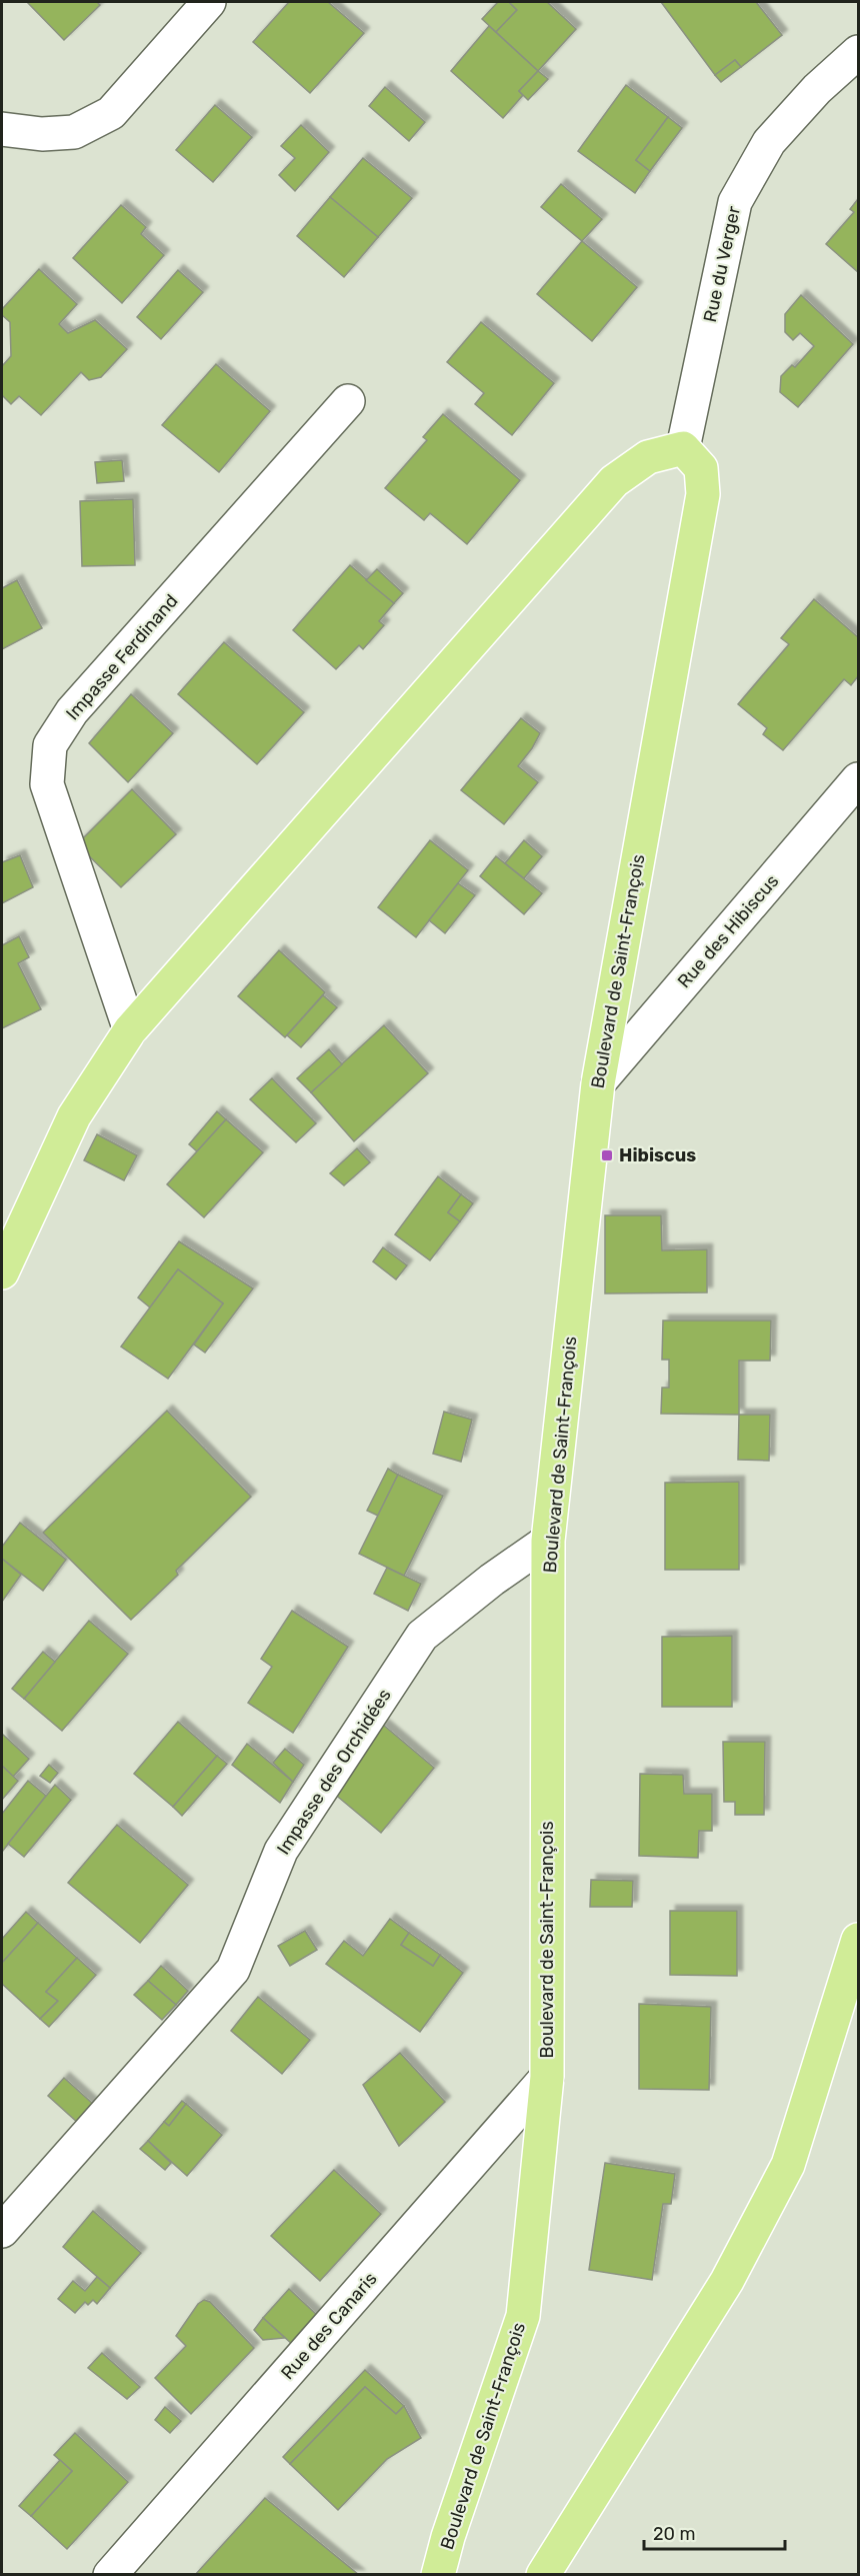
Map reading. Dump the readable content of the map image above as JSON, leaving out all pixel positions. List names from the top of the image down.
{
  "streets": {
    "main road": ["Boulevard de Saint-François"],
    "street": [
      "Rue du Verger",
      "Impasse Ferdinand",
      "Rue des Hibiscus",
      "Impasse des Orchidées",
      "Rue des Canaris"
    ]
  },
  "crossings": [
    ["Rue du Verger", "Boulevard de Saint-François"],
    ["Rue des Hibiscus", "Boulevard de Saint-François"],
    ["Boulevard de Saint-François", "Impasse des Orchidées"],
    ["Boulevard de Saint-François", "Rue des Canaris"]
  ],
  "places": {
    "transit": ["Hibiscus"]
  },
  "scale_bar": "20 m"
}
